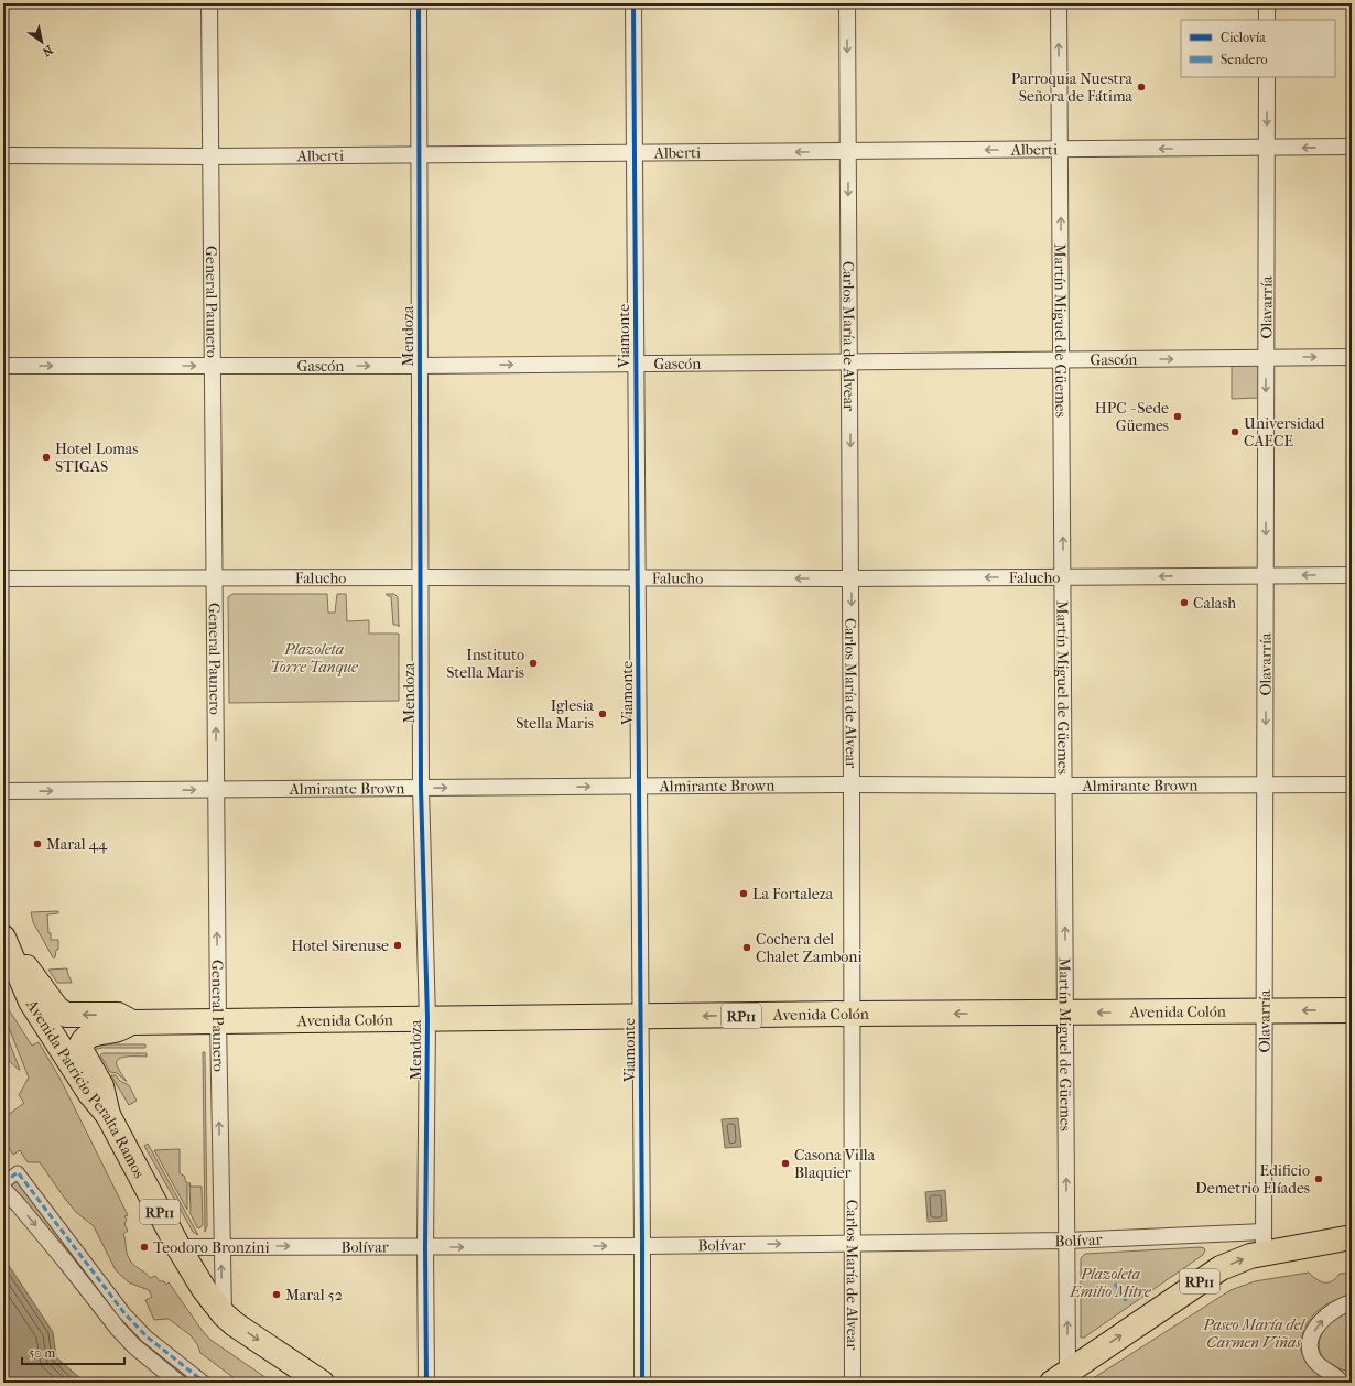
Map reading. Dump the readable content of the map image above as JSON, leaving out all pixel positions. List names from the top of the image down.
{
  "streets": {
    "main road": ["Avenida Colón", "RP11", "Avenida Patricio Peralta Ramos"],
    "street": [
      "Alberti",
      "General Paunero",
      "Olavarría",
      "Martín Miguel de Güemes",
      "Mendoza",
      "Viamonte",
      "Carlos María de Alvear",
      "Gascón",
      "Falucho",
      "Almirante Brown",
      "Bolívar"
    ]
  },
  "crossings": [
    ["Alberti", "General Paunero"],
    ["Alberti", "Olavarría"],
    ["Alberti", "Martín Miguel de Güemes"],
    ["Alberti", "Mendoza"],
    ["Alberti", "Viamonte"],
    ["Alberti", "Carlos María de Alvear"],
    ["General Paunero", "Gascón"],
    ["General Paunero", "Falucho"],
    ["General Paunero", "Almirante Brown"],
    ["General Paunero", "Avenida Colón"],
    ["General Paunero", "Avenida Patricio Peralta Ramos"],
    ["General Paunero", "Bolívar"],
    ["Olavarría", "Gascón"],
    ["Olavarría", "Falucho"],
    ["Olavarría", "Almirante Brown"],
    ["Olavarría", "Avenida Colón"],
    ["Olavarría", "RP11"],
    ["Olavarría", "Bolívar"],
    ["Martín Miguel de Güemes", "Gascón"],
    ["Martín Miguel de Güemes", "Falucho"],
    ["Martín Miguel de Güemes", "Almirante Brown"],
    ["Martín Miguel de Güemes", "Avenida Colón"],
    ["Martín Miguel de Güemes", "RP11"],
    ["Martín Miguel de Güemes", "Bolívar"],
    ["Mendoza", "Gascón"],
    ["Mendoza", "Falucho"],
    ["Mendoza", "Almirante Brown"],
    ["Mendoza", "Avenida Colón"],
    ["Mendoza", "Bolívar"],
    ["Viamonte", "Gascón"],
    ["Viamonte", "Falucho"],
    ["Viamonte", "Almirante Brown"],
    ["Viamonte", "Avenida Colón"],
    ["Viamonte", "Bolívar"],
    ["Carlos María de Alvear", "Gascón"],
    ["Carlos María de Alvear", "Falucho"],
    ["Carlos María de Alvear", "Almirante Brown"],
    ["Carlos María de Alvear", "Avenida Colón"],
    ["Carlos María de Alvear", "Bolívar"],
    ["Avenida Colón", "RP11"],
    ["RP11", "Avenida Patricio Peralta Ramos"],
    ["RP11", "Bolívar"],
    ["Avenida Patricio Peralta Ramos", "Bolívar"]
  ],
  "one_way": [
    "Alberti",
    "General Paunero",
    "Olavarría",
    "Martín Miguel de Güemes",
    "Carlos María de Alvear",
    "Gascón",
    "Falucho",
    "Avenida Colón",
    "Bolívar"
  ],
  "parks": ["Plazoleta Torre Tanque", "Plazoleta Emilio Mitre", "Paseo María del Carmen Viñas"],
  "places": [
    "Parroquia Nuestra Señora de Fátima",
    "HPC - Sede Güemes",
    "Universidad CAECE",
    "Hotel Lomas STIGAS",
    "Calash",
    "Instituto Stella Maris",
    "Iglesia Stella Maris",
    "Maral 44",
    "La Fortaleza",
    "Hotel Sirenuse",
    "Cochera del Chalet Zamboni",
    "Casona Villa Blaquier",
    "Edificio Demetrio Elíades",
    "Teodoro Bronzini",
    "Maral 52"
  ],
  "legend": ["Ciclovía", "Sendero"],
  "scale_bar": "50 m",
  "north": "bottom right"
}
